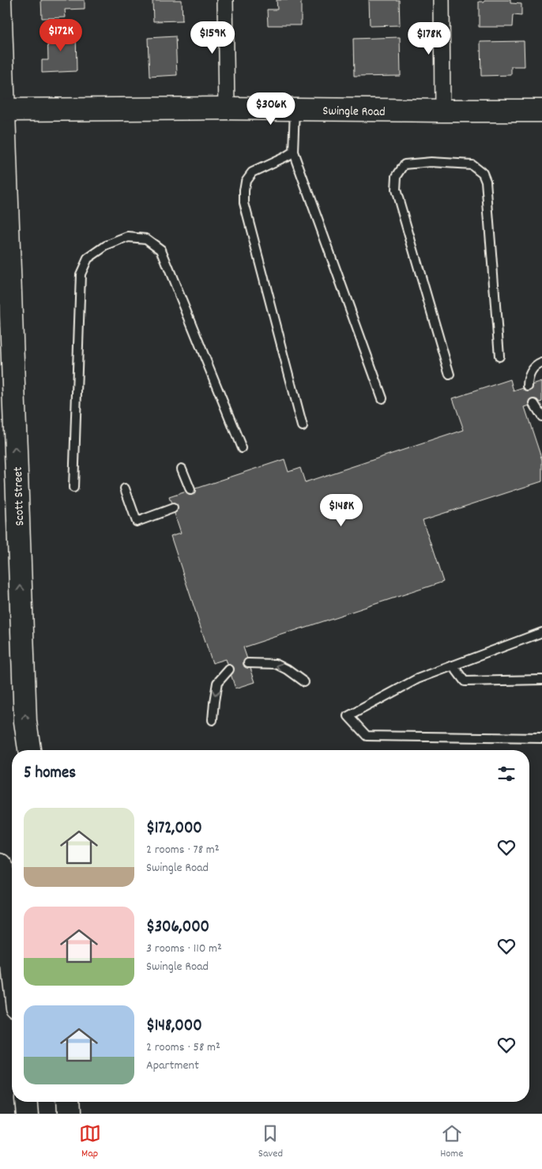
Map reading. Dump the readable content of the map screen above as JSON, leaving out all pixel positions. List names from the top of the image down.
{
  "streets": {
    "main road": ["Swingle Road", "Scott Street"]
  },
  "crossings": [
    ["Swingle Road", "Scott Street"]
  ],
  "one_way": ["Scott Street"],
  "page": {
    "price": [
      "$172K",
      "$159K",
      "$178K",
      "$306K",
      "$148K"
    ],
    "heading": "5 homes",
    "list": [
      {
        "name": "$172,000",
        "note": "2 rooms · 78 m² · Swingle Road"
      },
      {
        "name": "$306,000",
        "note": "3 rooms · 110 m² · Swingle Road"
      },
      {
        "name": "$148,000",
        "note": "2 rooms · 58 m² · Apartment"
      }
    ],
    "tabs": ["Map", "Saved", "Home"]
  }
}
